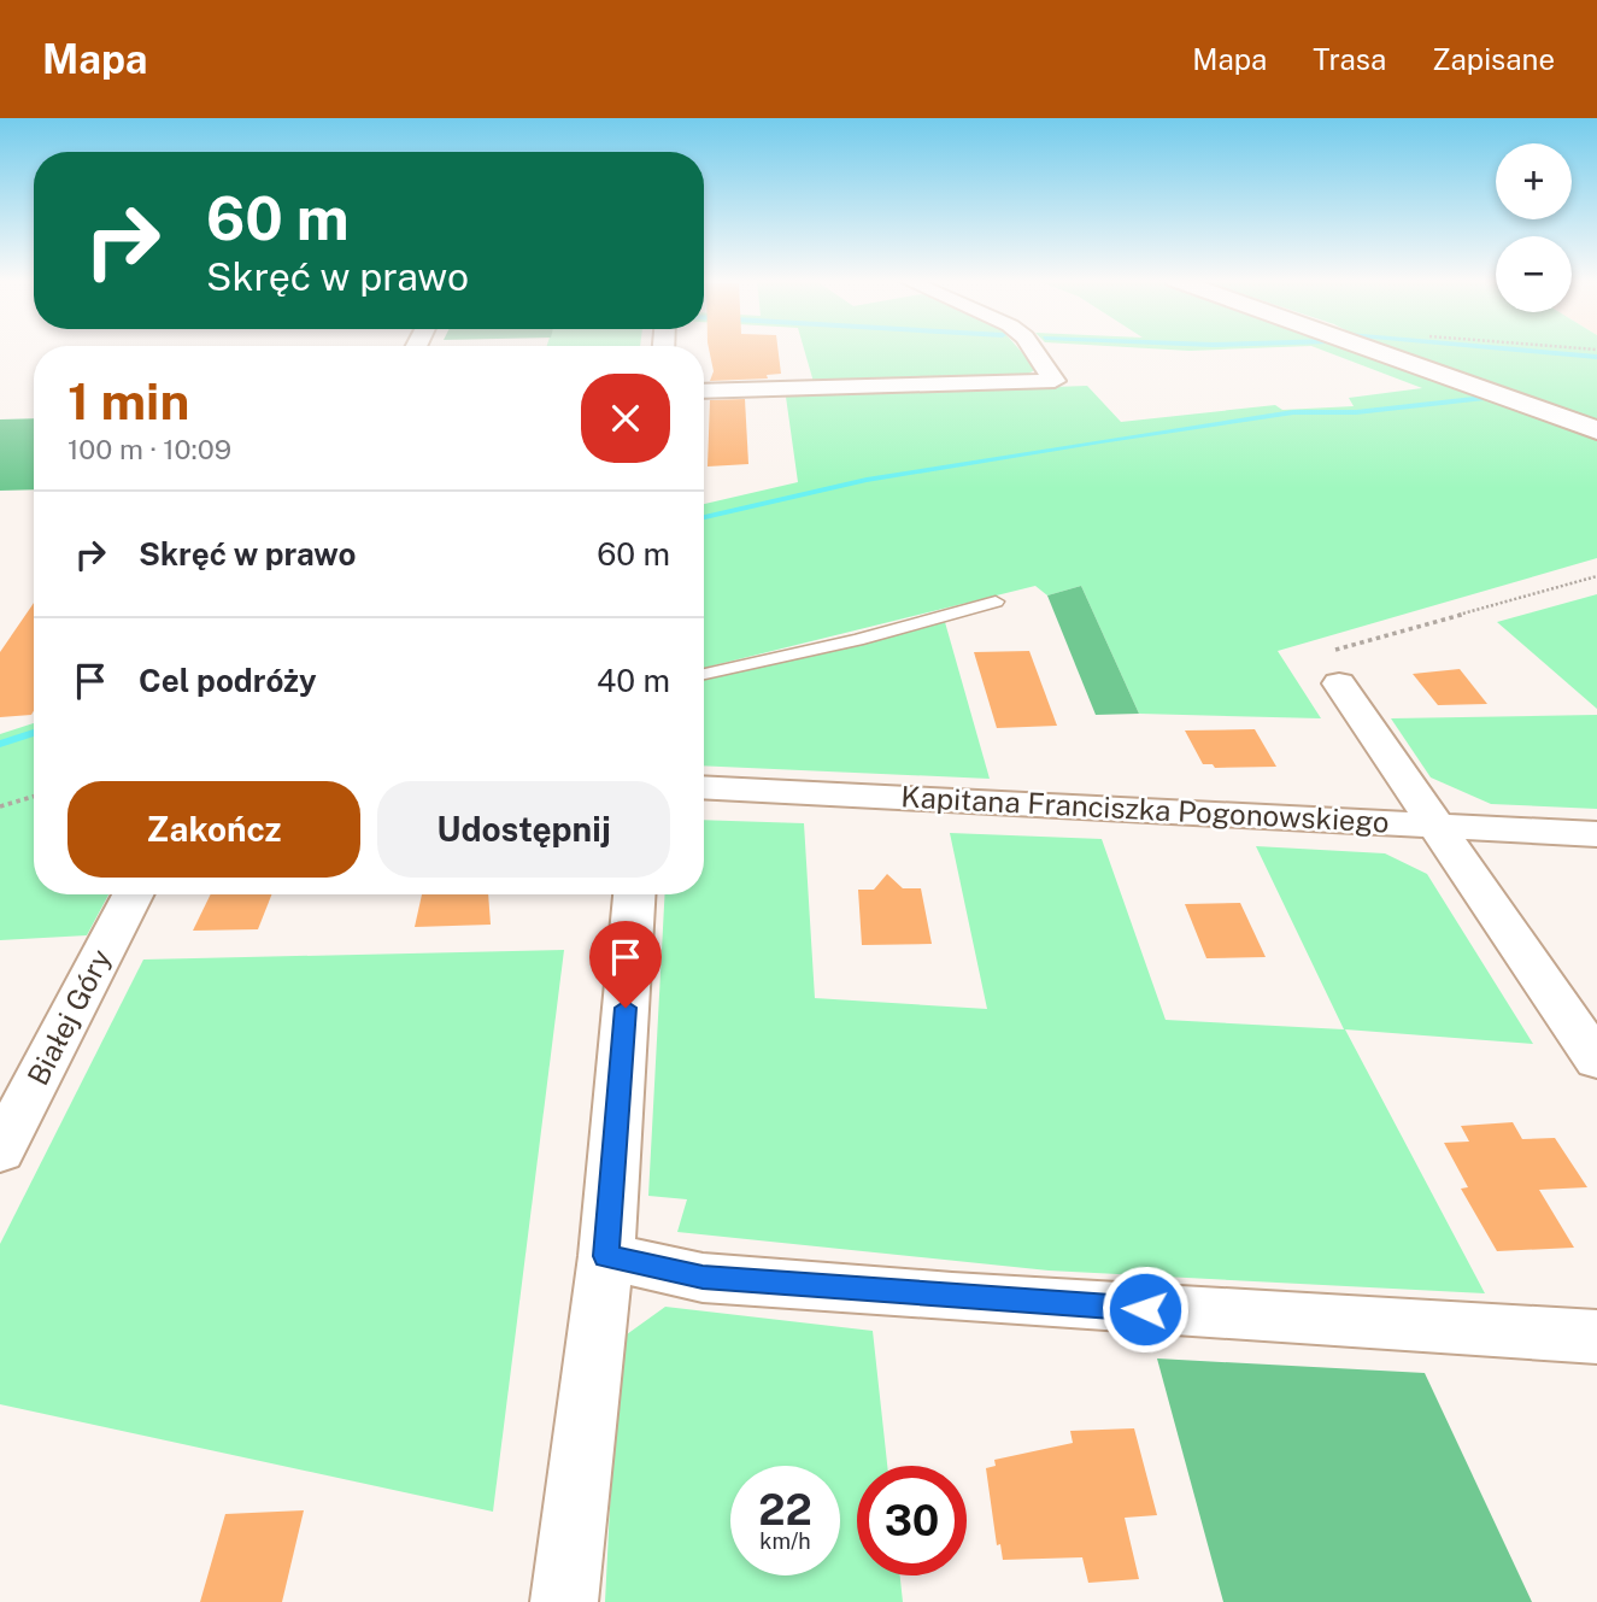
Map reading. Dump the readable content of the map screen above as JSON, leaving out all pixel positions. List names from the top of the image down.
{
  "streets": {
    "street": ["Kapitana Franciszka Pogonowskiego", "Białej Góry"]
  },
  "page": {
    "header": "Mapa",
    "nav": ["Mapa", "Trasa", "Zapisane"],
    "map_buttons": ["+", "−"],
    "turn": ["60 m", "Skręć w prawo"],
    "heading": ["1 min", "100 m · 10:09"],
    "list": [
      {
        "name": "Skręć w prawo",
        "value": "60 m"
      },
      {
        "name": "Cel podróży",
        "value": "40 m"
      }
    ],
    "buttons": ["Zakończ", "Udostępnij"],
    "speed": "22 km/h",
    "limit": "30"
  }
}
